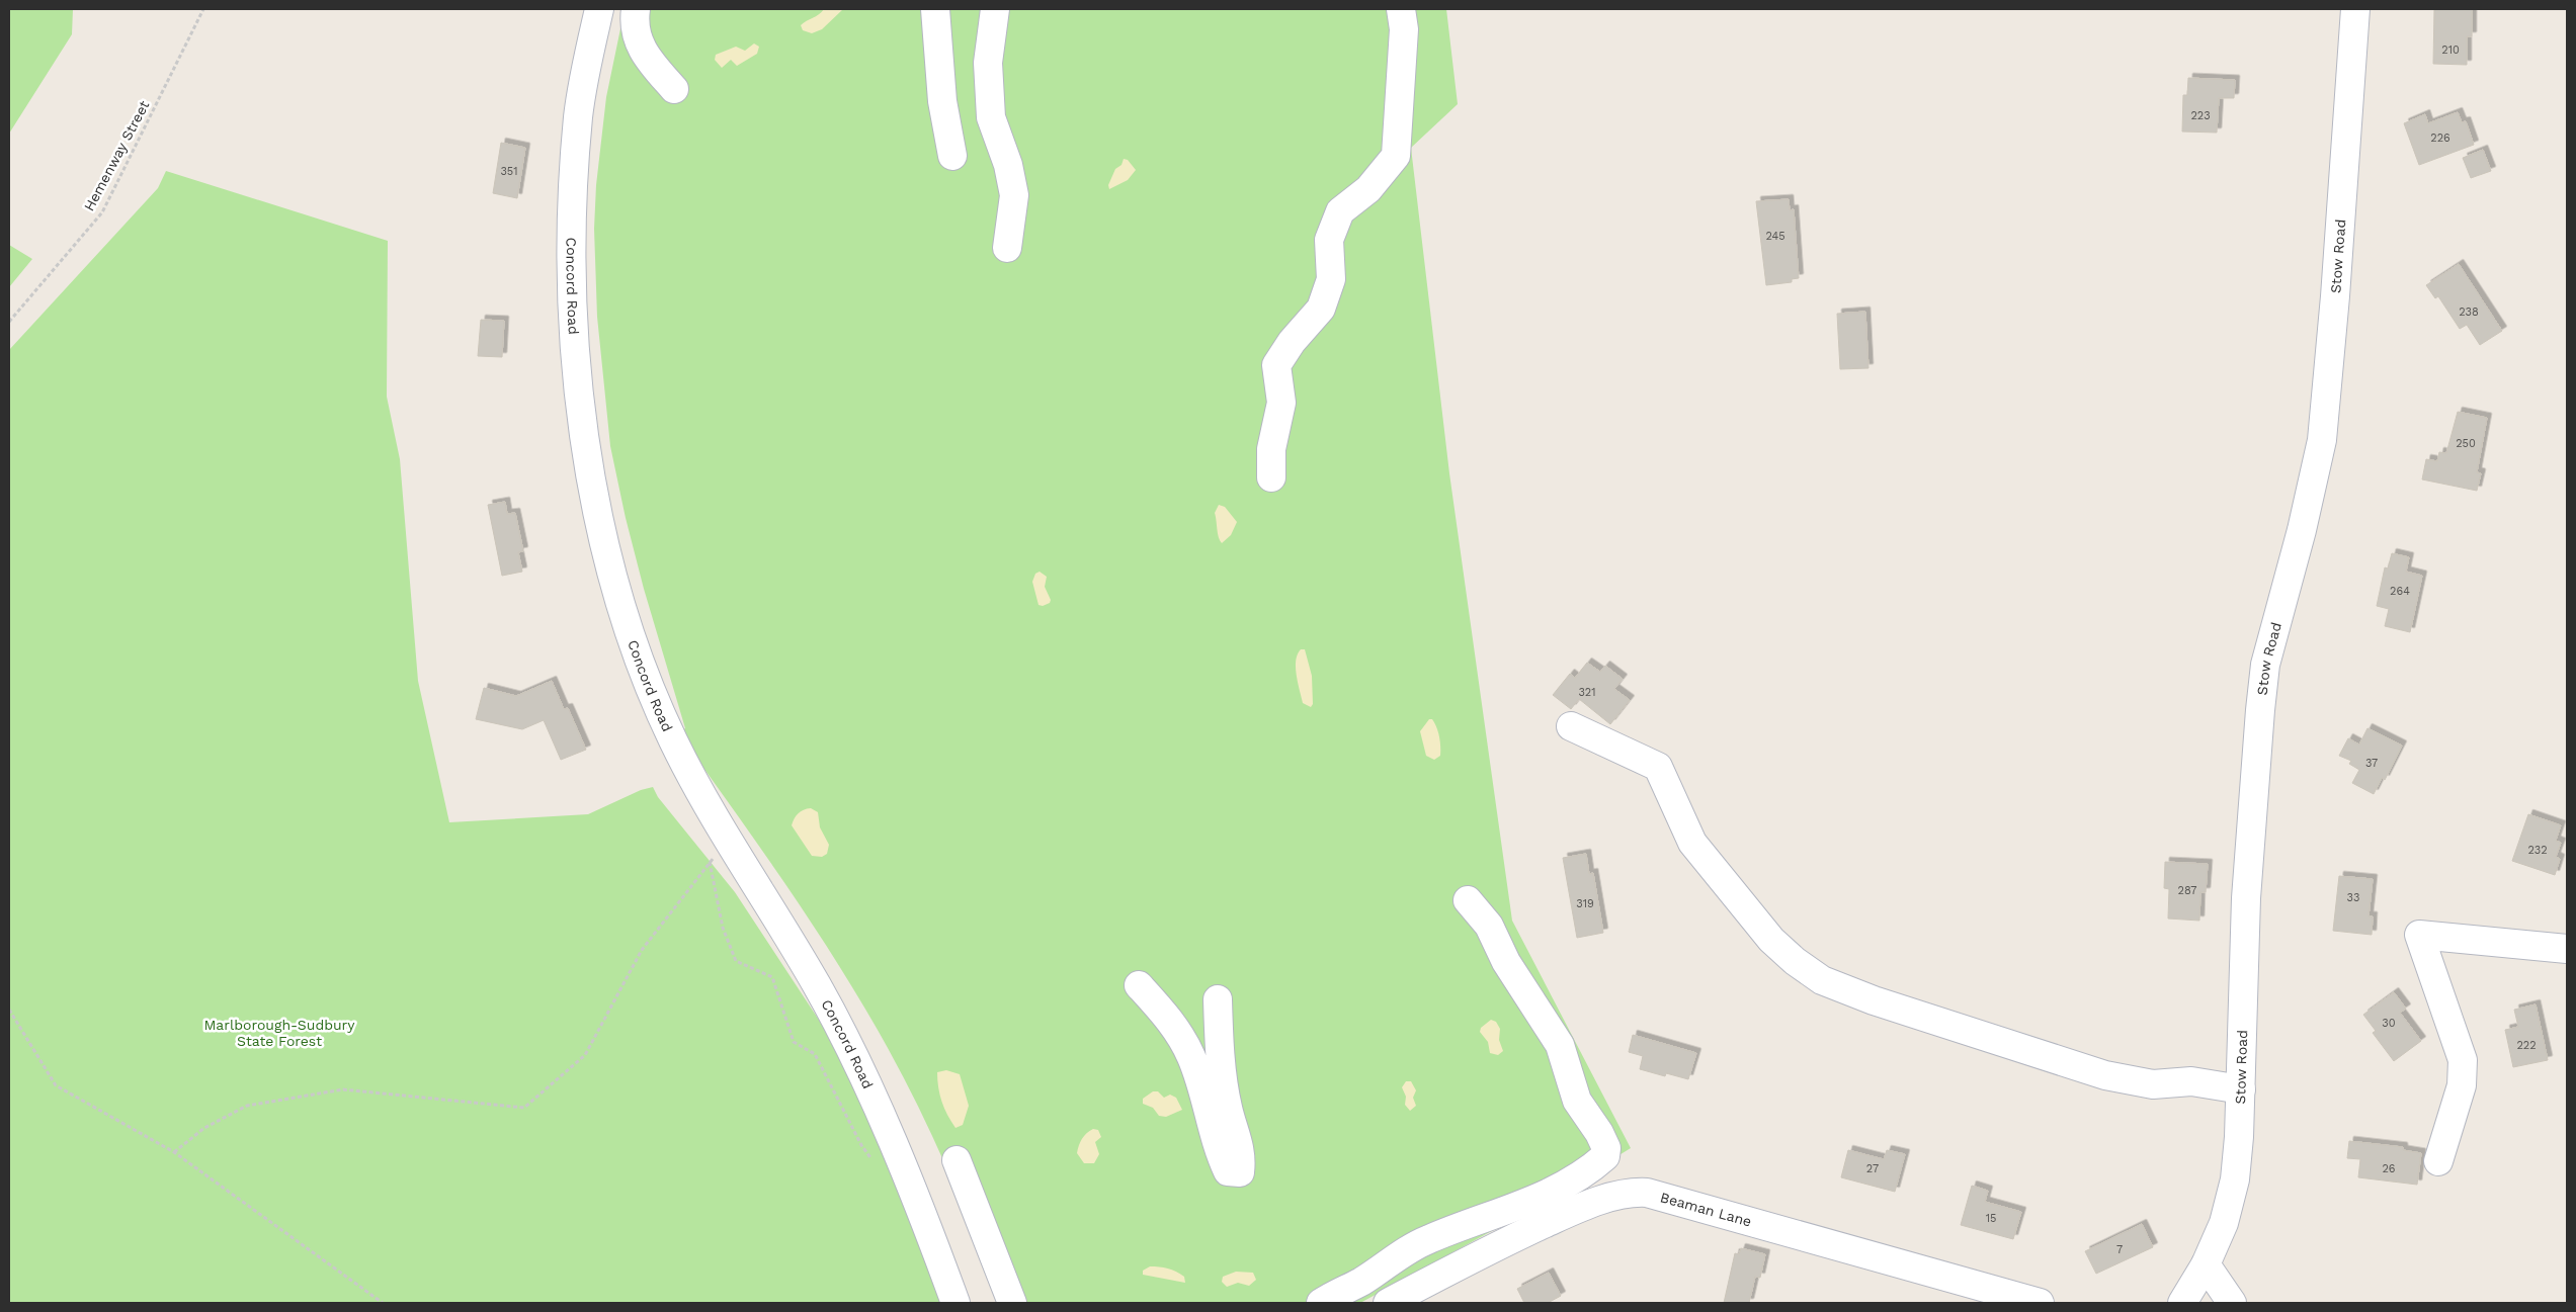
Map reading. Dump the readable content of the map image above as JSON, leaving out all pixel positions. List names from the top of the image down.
{
  "streets": {
    "street": ["Stow Road", "Concord Road", "Beaman Lane"],
    "path": ["Hemenway Street"]
  },
  "parks": ["Marlborough-Sudbury State Forest"],
  "house_numbers": [
    "210",
    "223",
    "226",
    "351",
    "245",
    "238",
    "250",
    "264",
    "321",
    "37",
    "232",
    "287",
    "33",
    "319",
    "30",
    "222",
    "27",
    "26",
    "15",
    "7"
  ]
}
